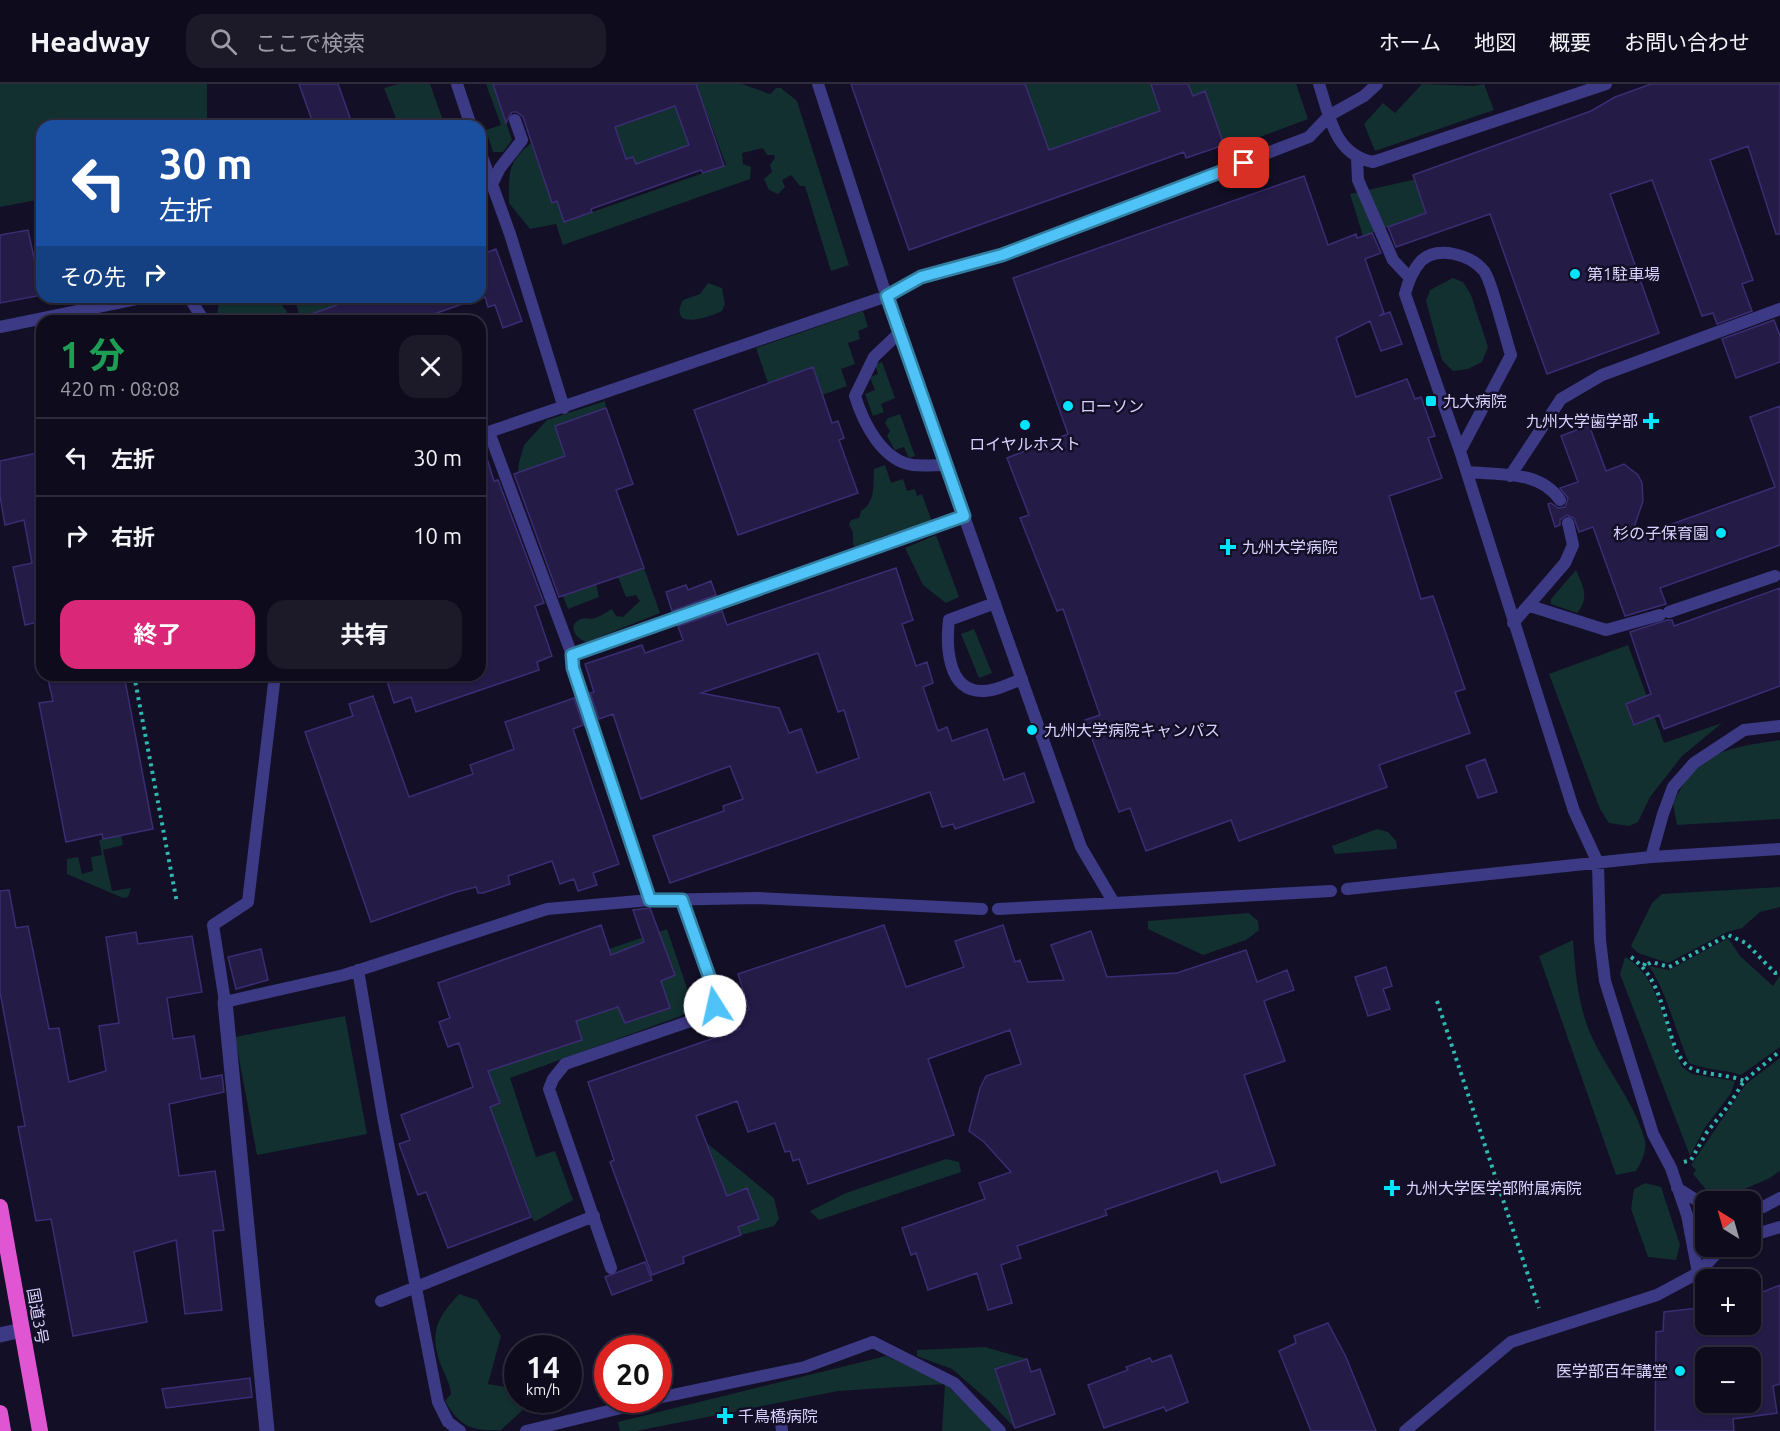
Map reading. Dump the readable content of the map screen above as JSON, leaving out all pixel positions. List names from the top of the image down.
{
  "streets": {
    "highway": ["国道3号"]
  },
  "places": {
    "other": [
      "第1駐車場",
      "ローソン",
      "ロイヤルホスト",
      "杉の子保育園",
      "九州大学病院キャンパス",
      "医学部百年講堂"
    ],
    "transit": ["九大病院"],
    "health": [
      "九州大学歯学部",
      "九州大学病院",
      "九州大学医学部附属病院",
      "千鳥橋病院"
    ]
  },
  "north": "top left",
  "page": {
    "header": "Headway",
    "search": "ここで検索",
    "nav": [
      "ホーム",
      "地図",
      "概要",
      "お問い合わせ"
    ],
    "turn": ["30 m", "左折"],
    "then": "その先",
    "heading": ["1 分", "420 m · 08:08"],
    "list": [
      {
        "name": "左折",
        "value": "30 m"
      },
      {
        "name": "右折",
        "value": "10 m"
      }
    ],
    "buttons": ["終了", "共有"],
    "map_buttons": ["+", "−"],
    "speed": "14 km/h",
    "limit": "20"
  }
}
